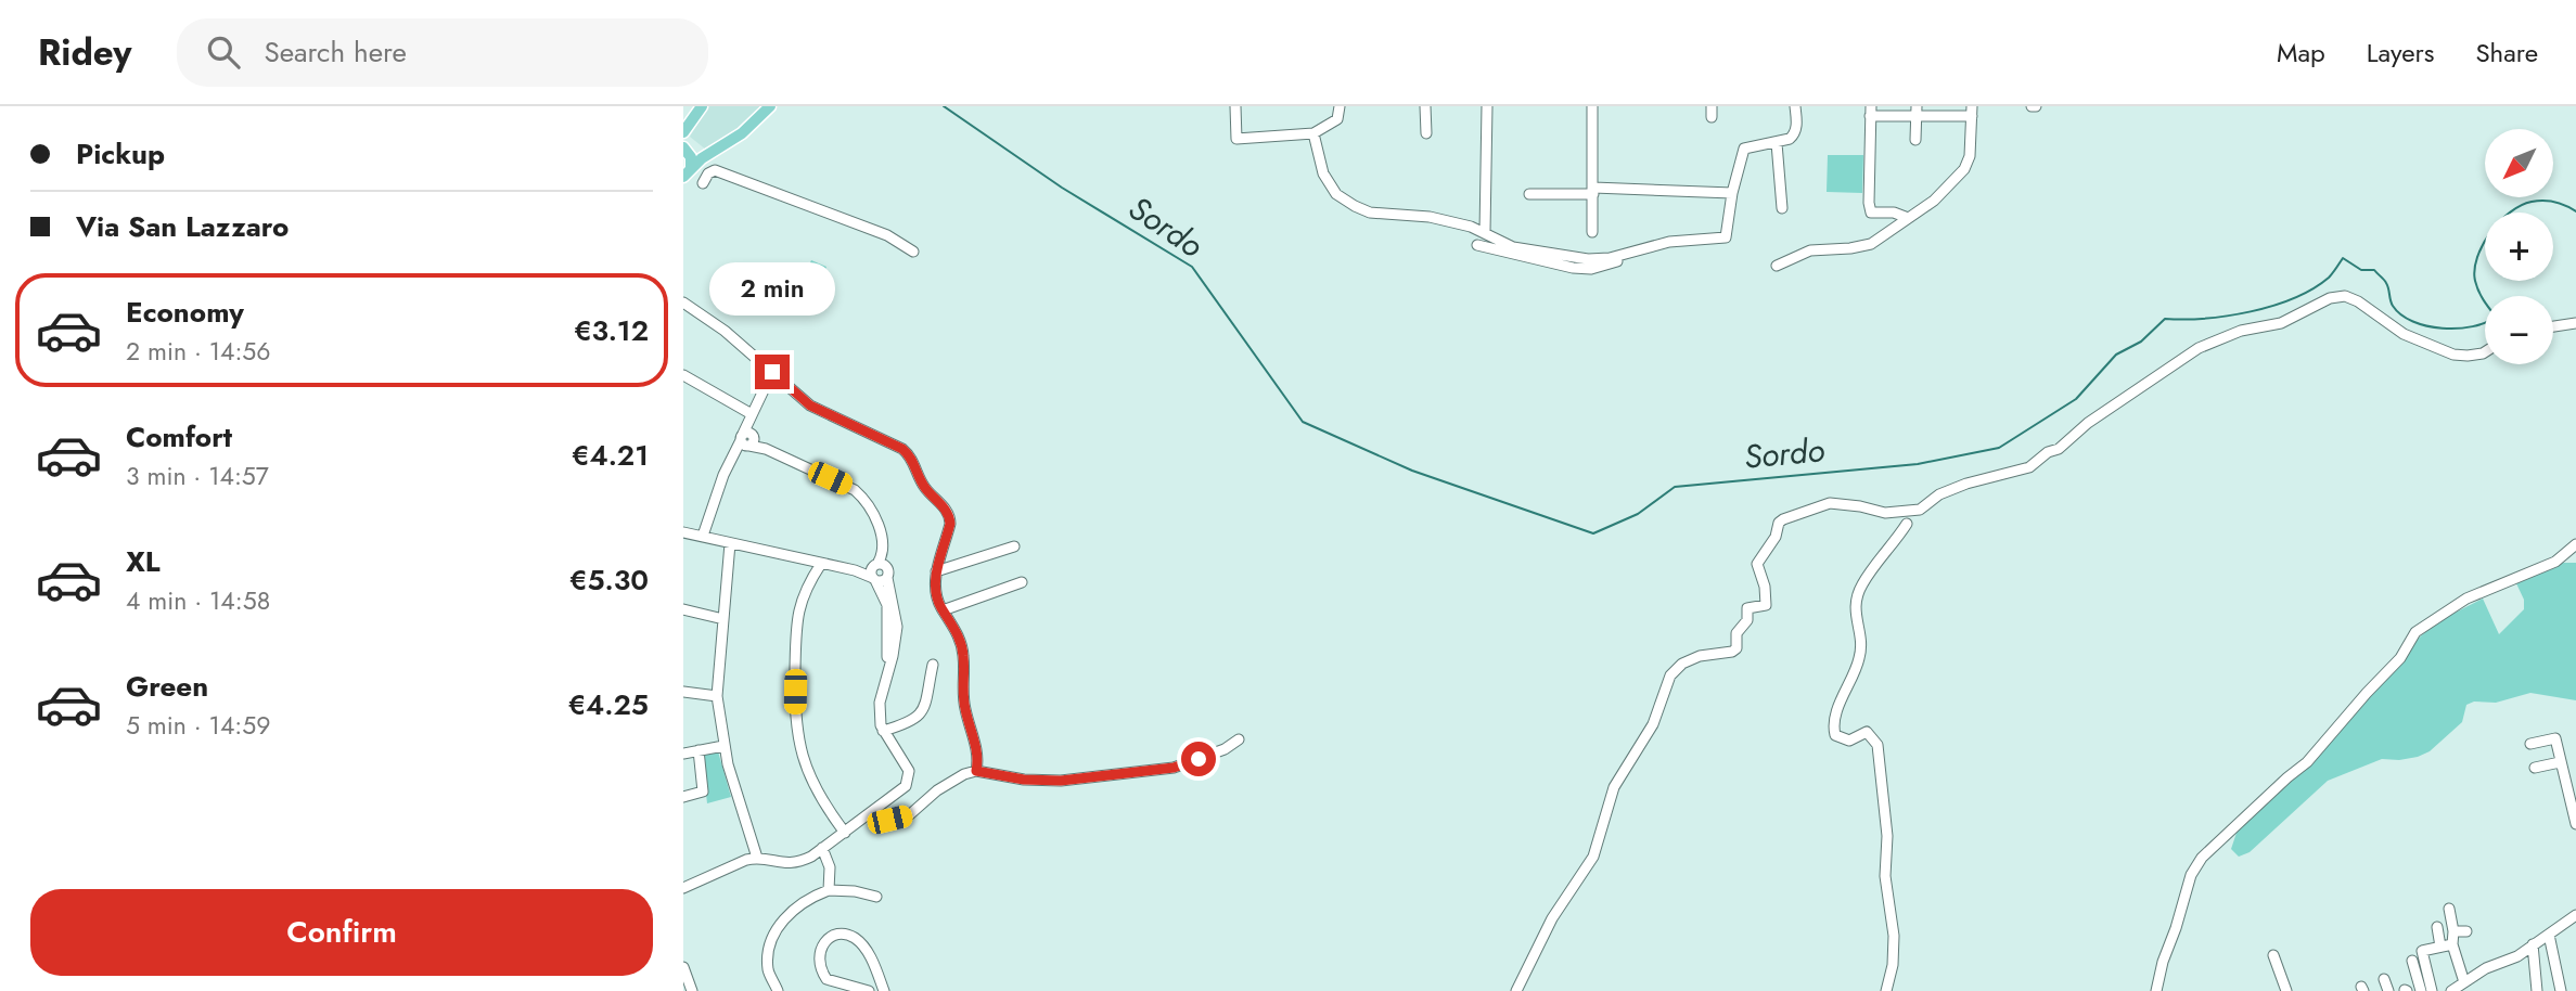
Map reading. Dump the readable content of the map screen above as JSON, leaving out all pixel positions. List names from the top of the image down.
{
  "water": ["Sordo"],
  "north": "bottom left",
  "page": {
    "header": "Ridey",
    "search": "Search here",
    "nav": ["Map", "Layers", "Share"],
    "banner": ["Pickup", "Via San Lazzaro"],
    "map_buttons": ["+", "−"],
    "bubble": "2 min",
    "list": [
      {
        "name": "Economy",
        "note": "2 min · 14:56",
        "value": "€3.12"
      },
      {
        "name": "Comfort",
        "note": "3 min · 14:57",
        "value": "€4.21"
      },
      {
        "name": "XL",
        "note": "4 min · 14:58",
        "value": "€5.30"
      },
      {
        "name": "Green",
        "note": "5 min · 14:59",
        "value": "€4.25"
      }
    ],
    "buttons": "Confirm"
  }
}
